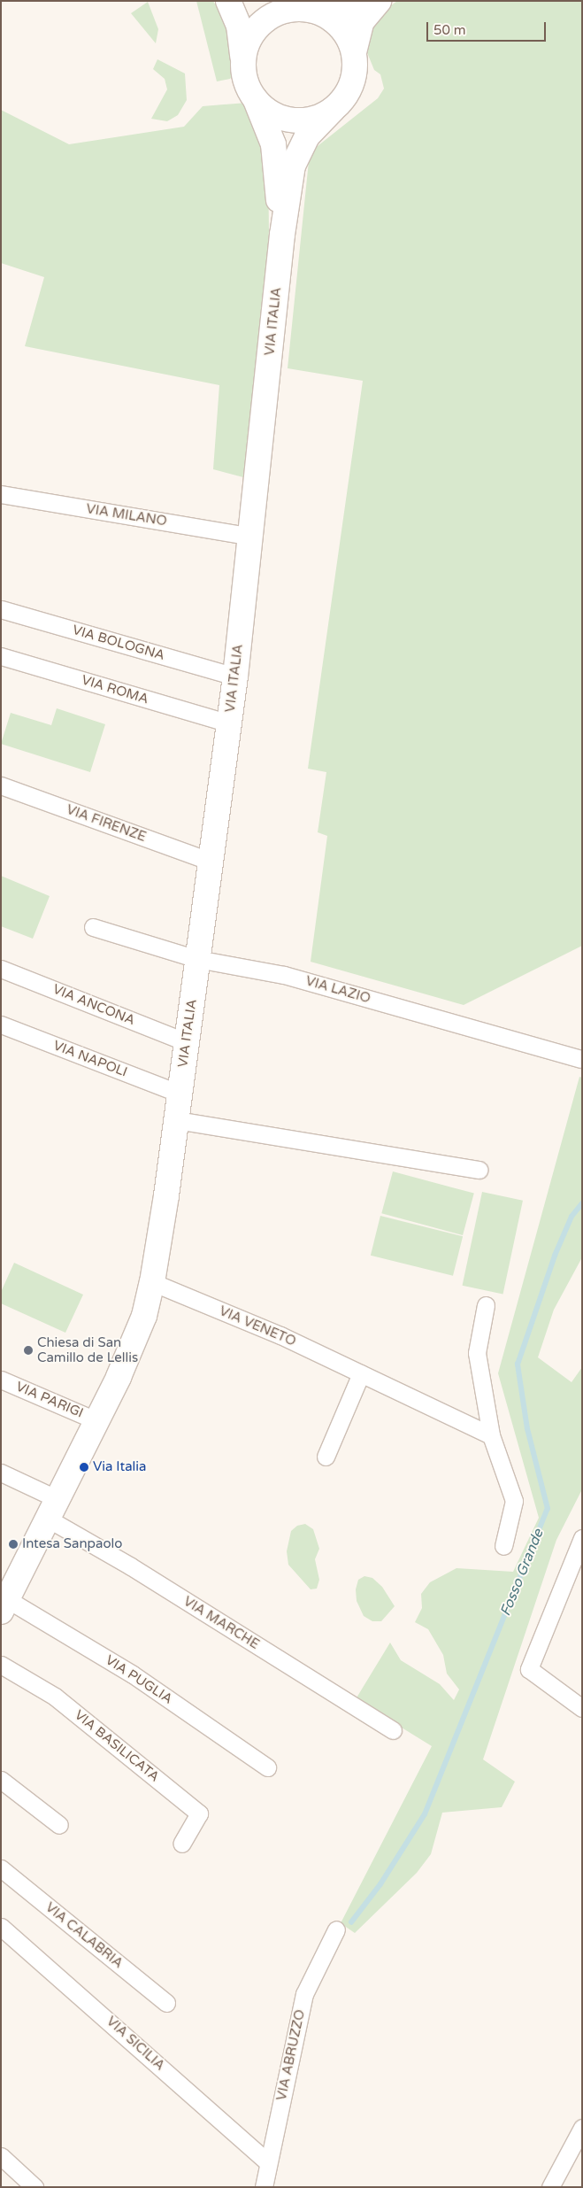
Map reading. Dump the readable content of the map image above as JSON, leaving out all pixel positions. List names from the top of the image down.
{
  "streets": {
    "main road": ["VIA ITALIA"],
    "street": [
      "VIA MILANO",
      "VIA BOLOGNA",
      "VIA ROMA",
      "VIA FIRENZE",
      "VIA LAZIO",
      "VIA ANCONA",
      "VIA NAPOLI",
      "VIA VENETO",
      "VIA PARIGI",
      "VIA MARCHE",
      "VIA PUGLIA",
      "VIA BASILICATA",
      "VIA CALABRIA",
      "VIA SICILIA",
      "VIA ABRUZZO"
    ]
  },
  "crossings": [
    ["VIA ITALIA", "VIA MILANO"],
    ["VIA ITALIA", "VIA BOLOGNA"],
    ["VIA ITALIA", "VIA ROMA"],
    ["VIA ITALIA", "VIA FIRENZE"],
    ["VIA ITALIA", "VIA LAZIO"],
    ["VIA ITALIA", "VIA ANCONA"],
    ["VIA ITALIA", "VIA NAPOLI"],
    ["VIA ITALIA", "VIA VENETO"],
    ["VIA ITALIA", "VIA PARIGI"],
    ["VIA ITALIA", "VIA MARCHE"],
    ["VIA ITALIA", "VIA PUGLIA"],
    ["VIA SICILIA", "VIA ABRUZZO"]
  ],
  "water": ["Fosso Grande"],
  "places": ["Chiesa di San Camillo de Lellis", "Via Italia", "Intesa Sanpaolo"],
  "scale_bar": "50 m"
}
